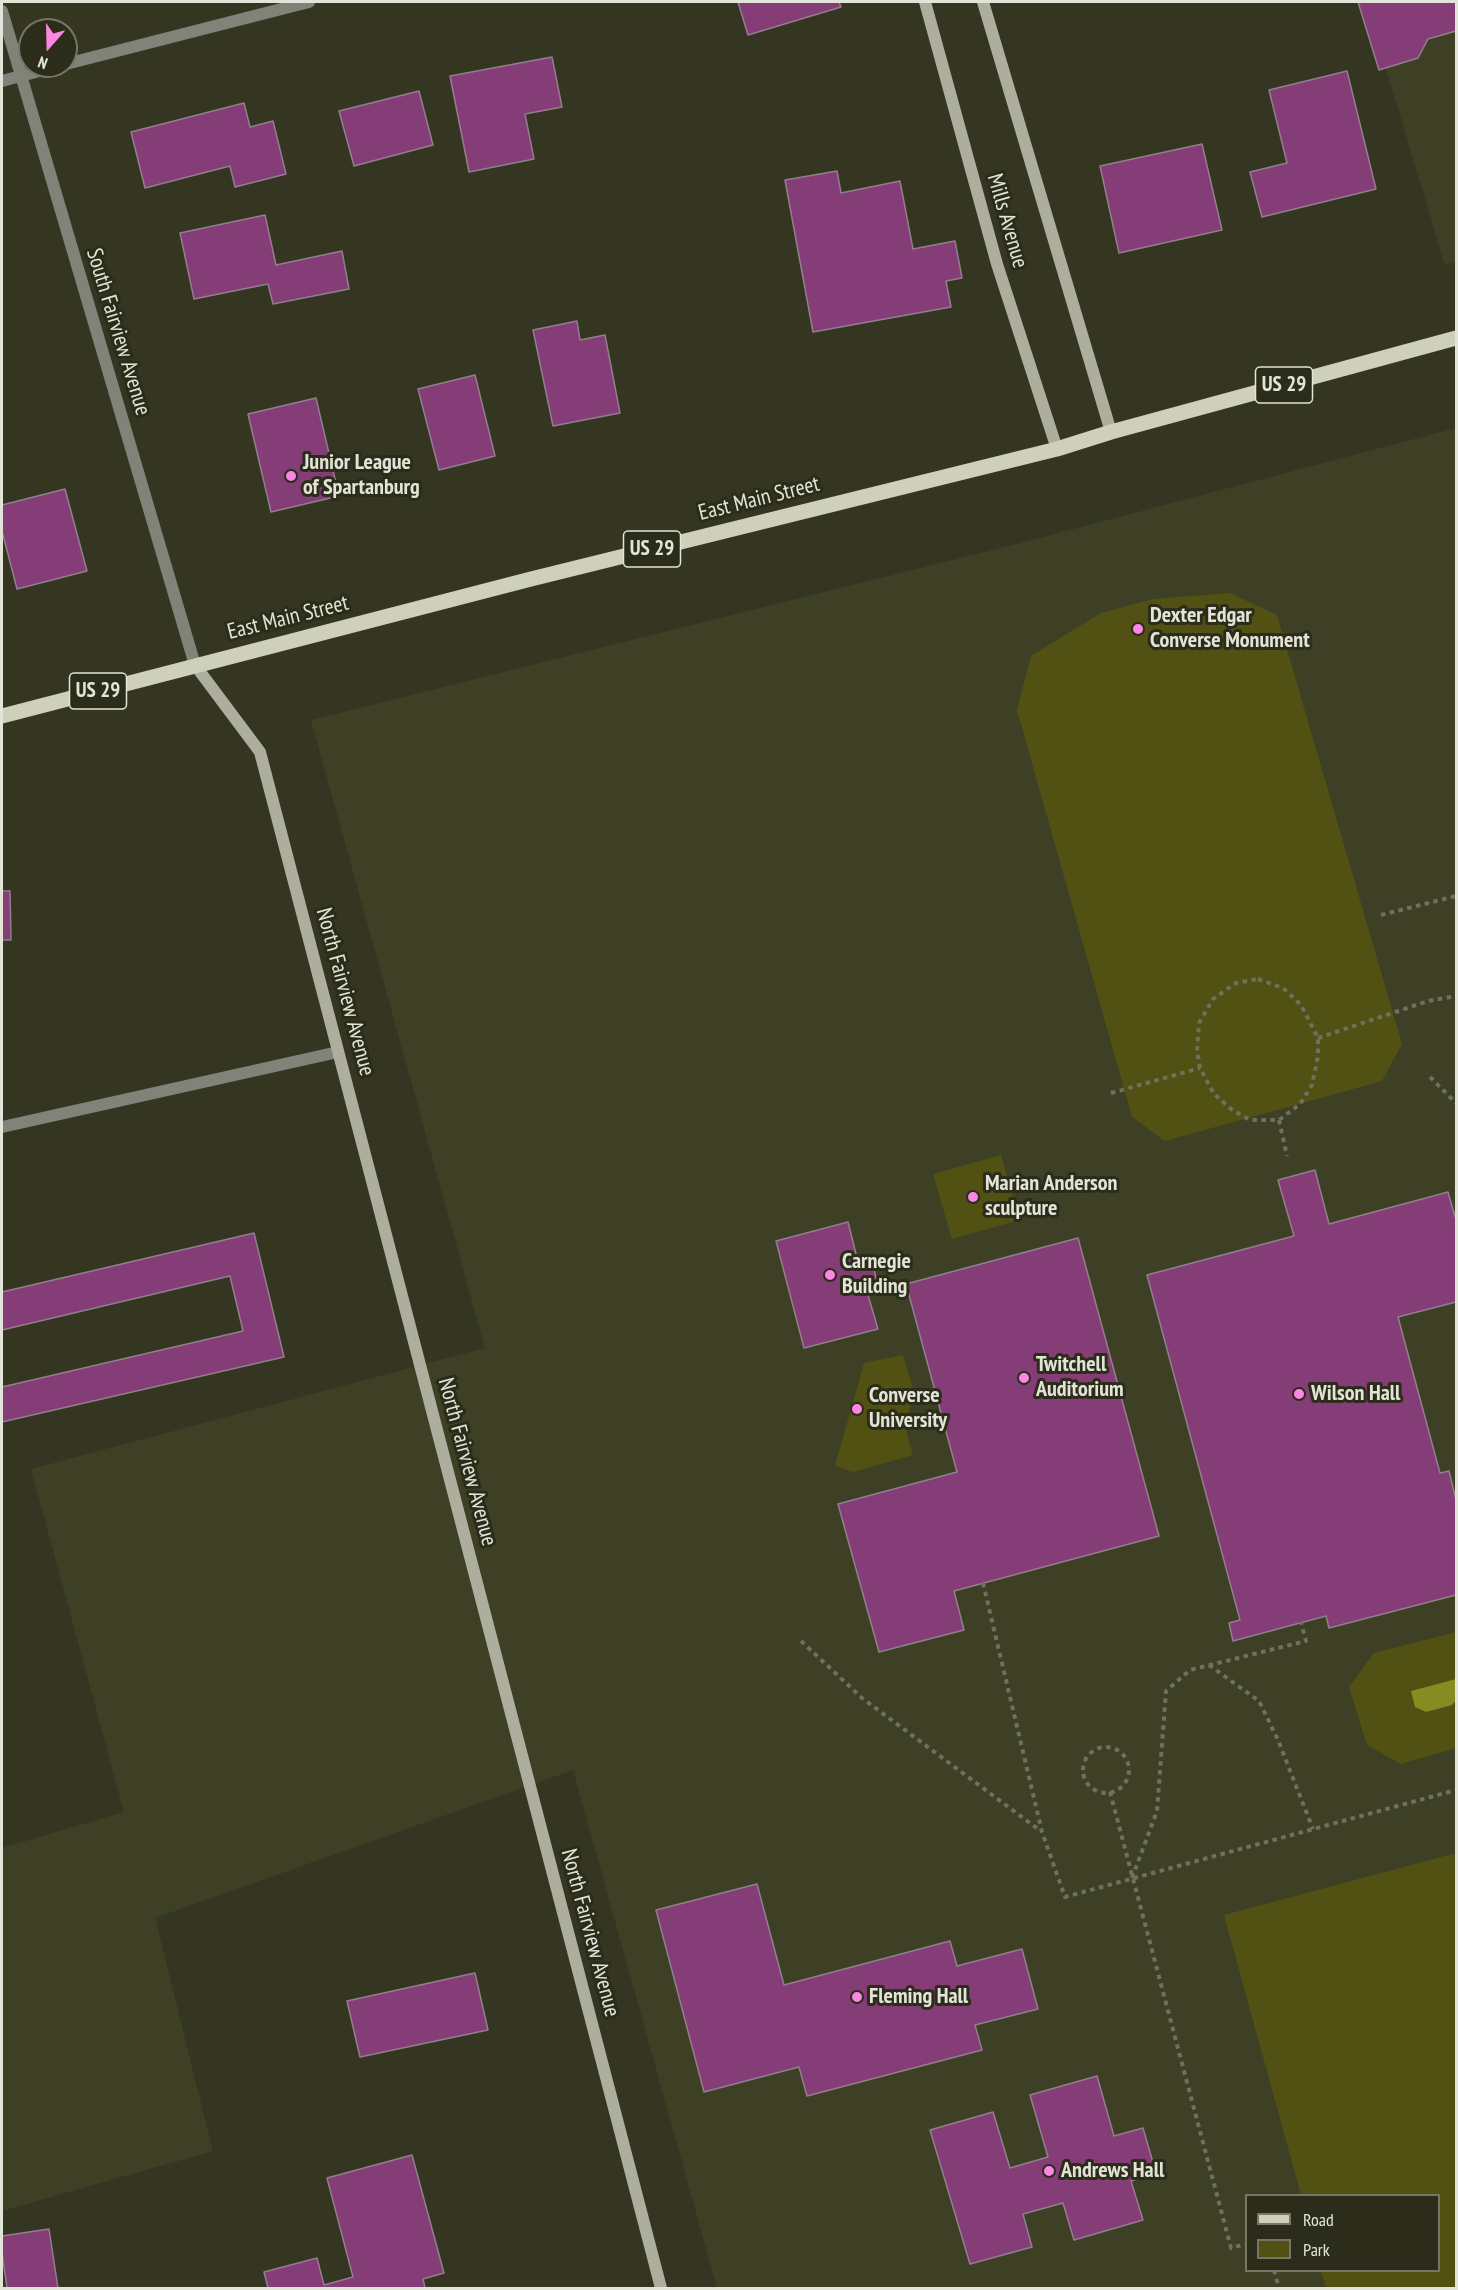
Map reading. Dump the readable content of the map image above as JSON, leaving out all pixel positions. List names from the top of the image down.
{
  "streets": {
    "main road": ["US 29", "East Main Street"],
    "street": ["Mills Avenue", "South Fairview Avenue", "North Fairview Avenue"]
  },
  "crossings": [
    ["Mills Avenue", "East Main Street"],
    ["South Fairview Avenue", "East Main Street"],
    ["South Fairview Avenue", "North Fairview Avenue"],
    ["East Main Street", "North Fairview Avenue"]
  ],
  "places": [
    "Junior League of Spartanburg",
    "Dexter Edgar Converse Monument",
    "Marian Anderson sculpture",
    "Carnegie Building",
    "Twitchell Auditorium",
    "Wilson Hall",
    "Converse University",
    "Fleming Hall",
    "Andrews Hall"
  ],
  "legend": ["Road", "Park"],
  "north": "bottom"
}
